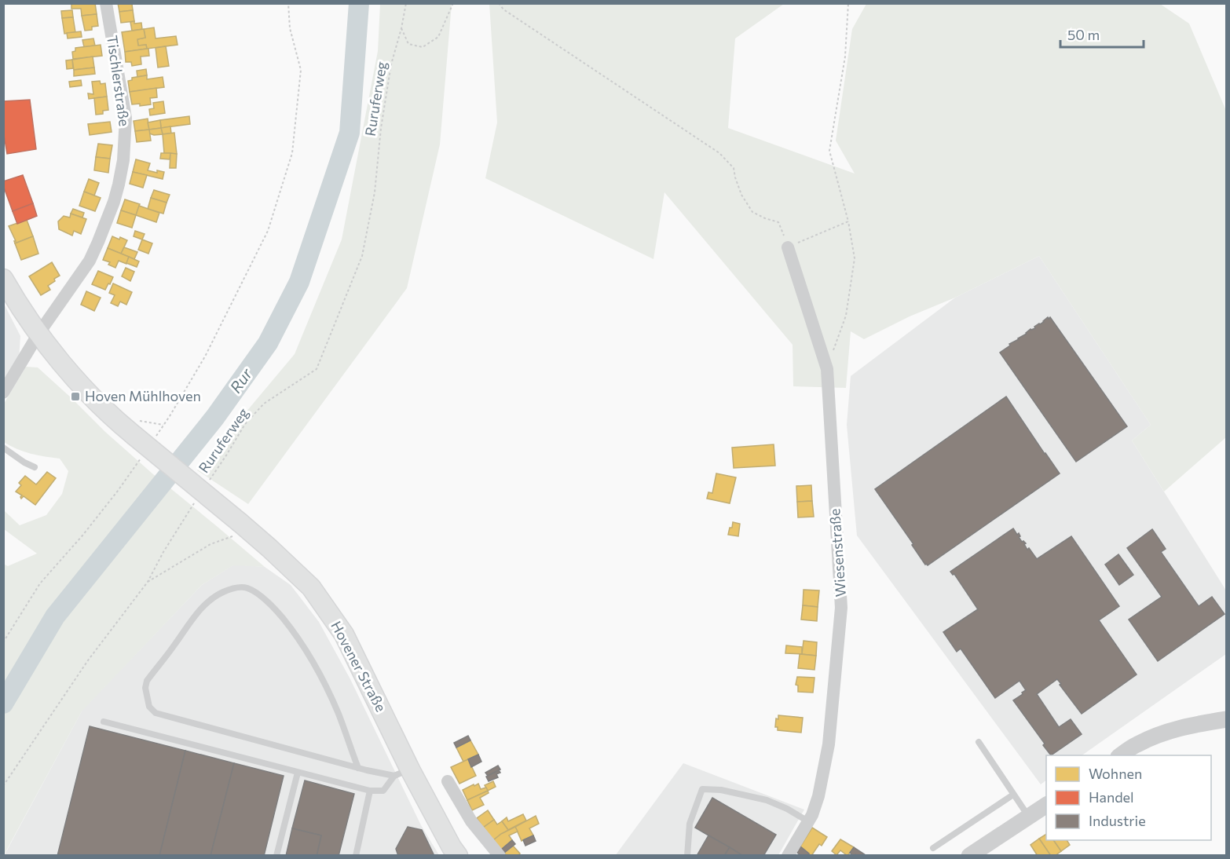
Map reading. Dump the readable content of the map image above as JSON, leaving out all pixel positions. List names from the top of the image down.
{
  "streets": {
    "main road": ["Hovener Straße"],
    "street": ["Tischlerstraße", "Wiesenstraße"],
    "path": ["Ruruferweg"]
  },
  "crossings": [
    ["Tischlerstraße", "Hovener Straße"]
  ],
  "water": ["Rur"],
  "places": {
    "transit": ["Hoven Mühlhoven"]
  },
  "legend": ["Wohnen", "Handel", "Industrie"],
  "scale_bar": "50 m"
}
